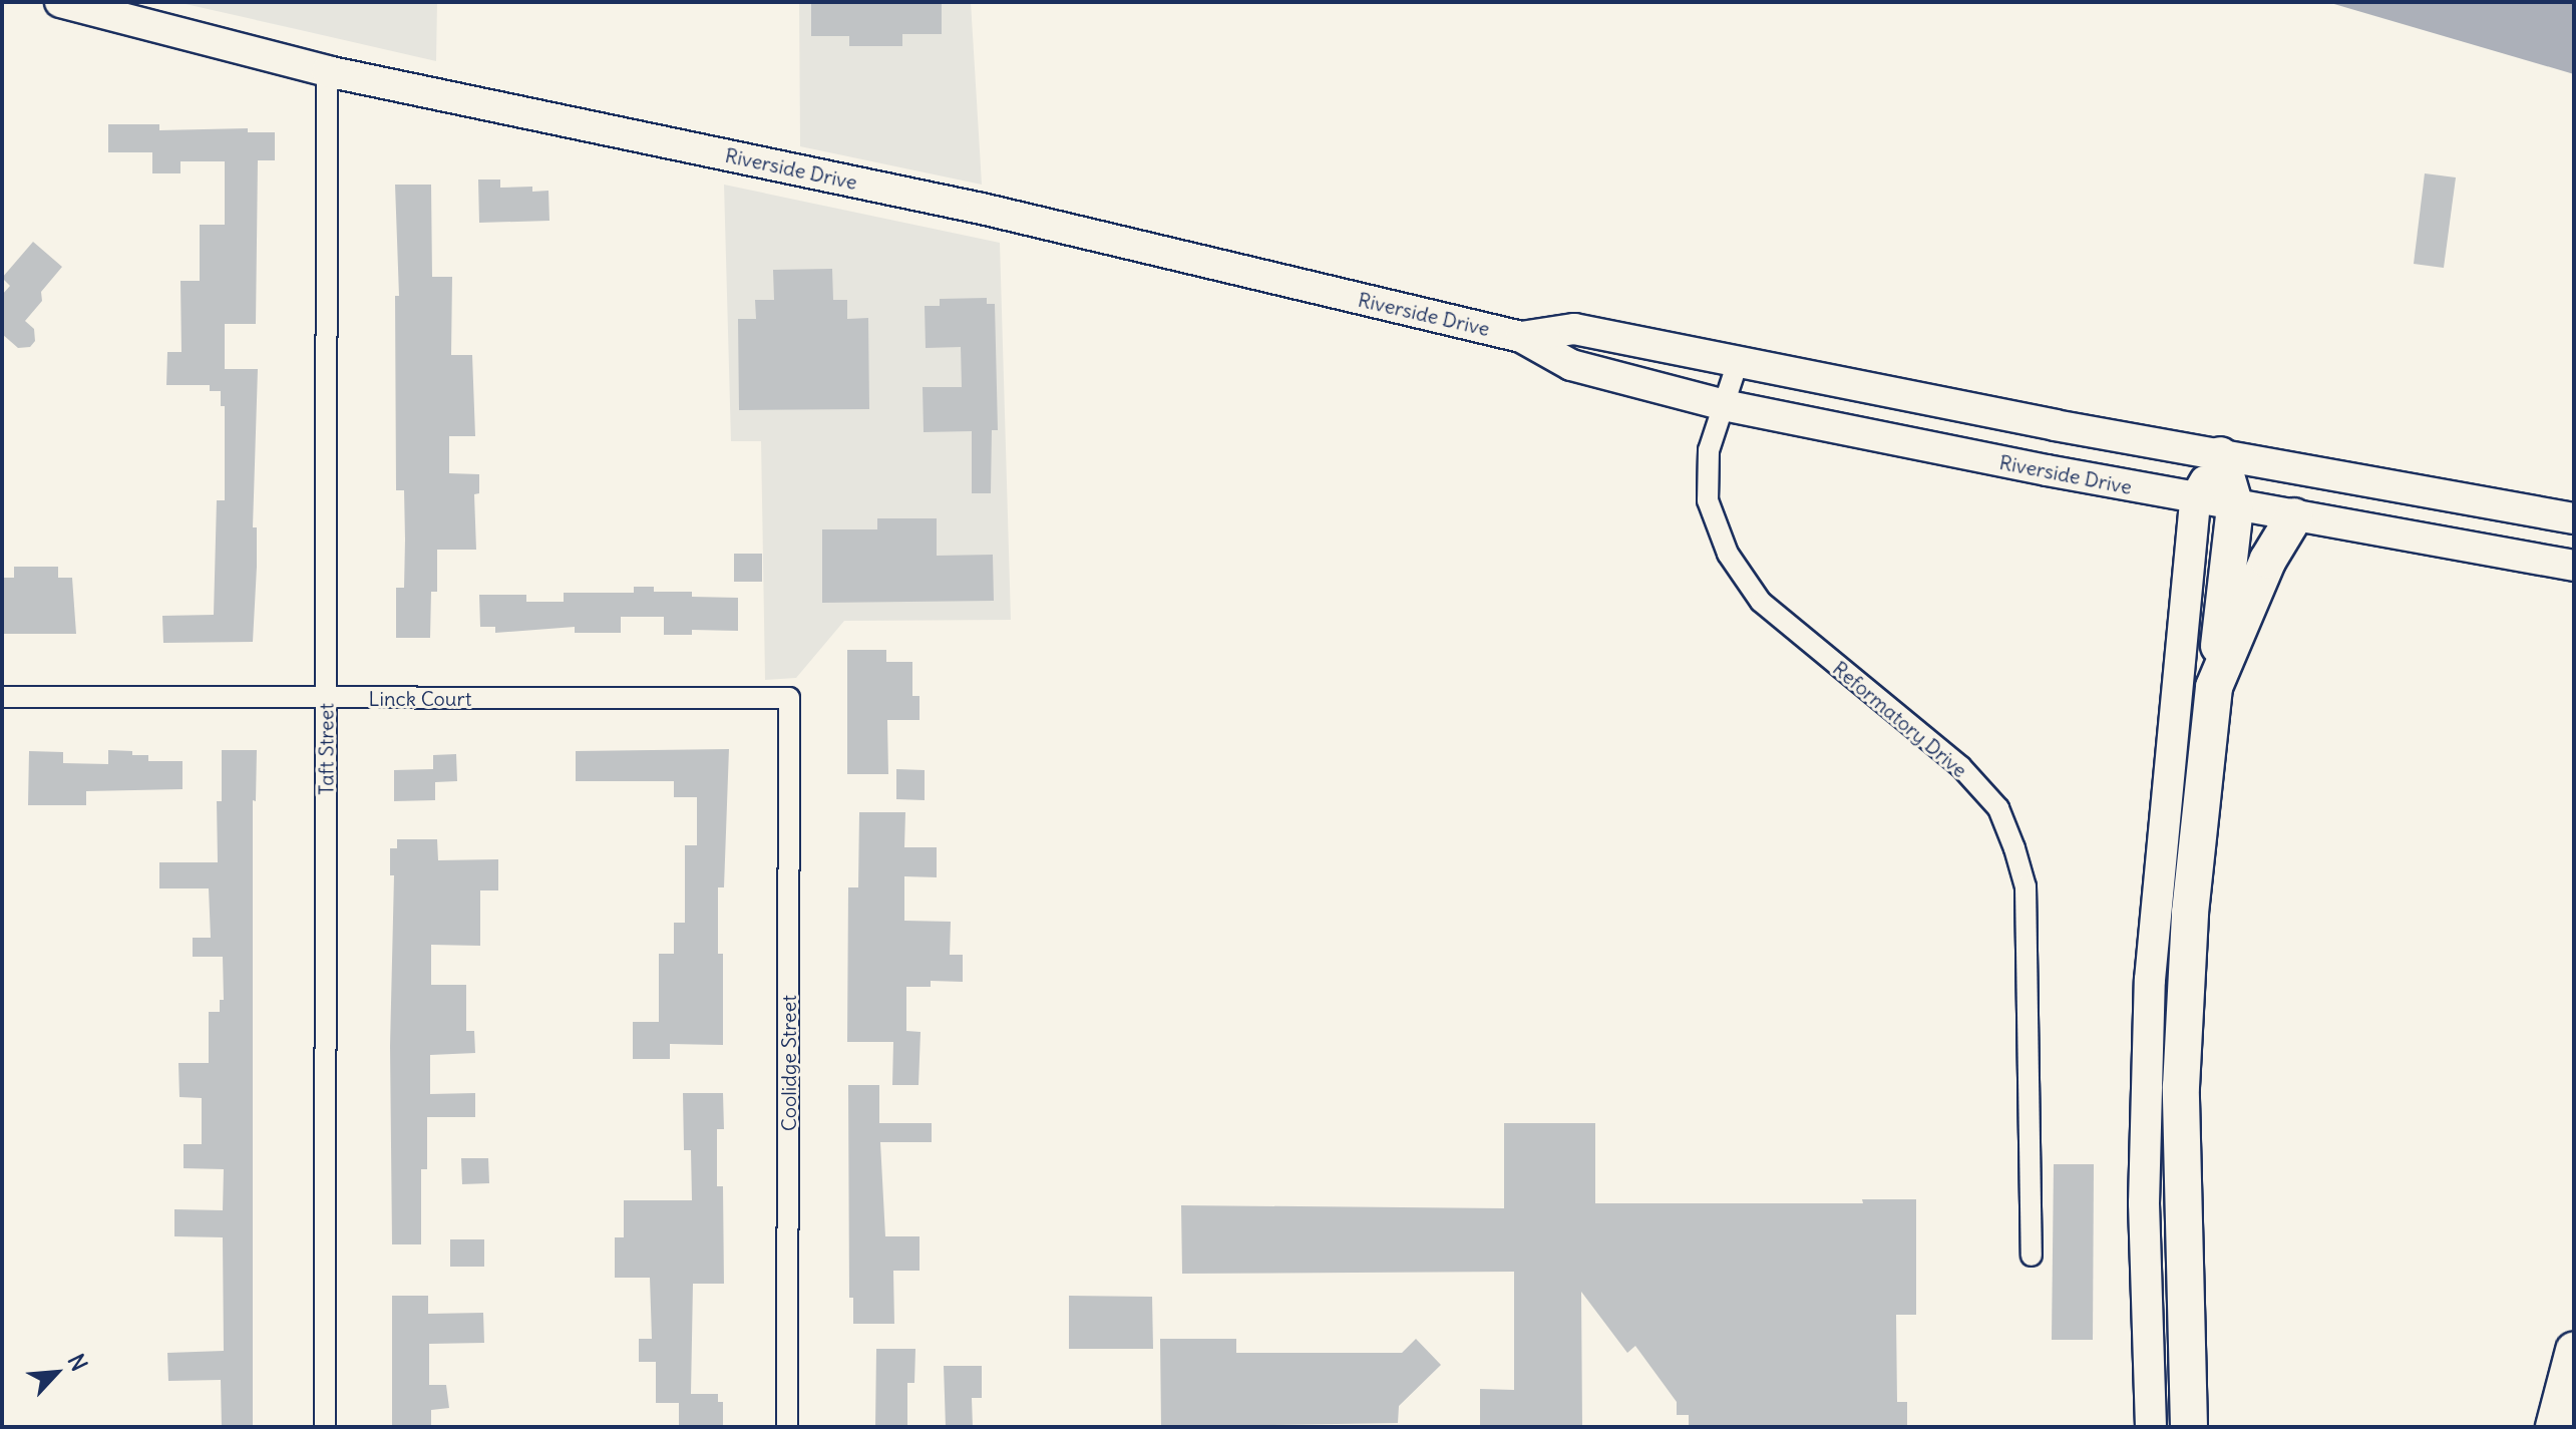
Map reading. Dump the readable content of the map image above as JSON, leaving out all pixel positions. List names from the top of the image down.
{
  "streets": {
    "main road": ["Riverside Drive"],
    "street": [
      "Linck Court",
      "Reformatory Drive",
      "Taft Street",
      "Coolidge Street"
    ]
  },
  "crossings": [
    ["Riverside Drive", "Reformatory Drive"],
    ["Riverside Drive", "Taft Street"],
    ["Linck Court", "Taft Street"],
    ["Linck Court", "Coolidge Street"]
  ],
  "north": "top right"
}
